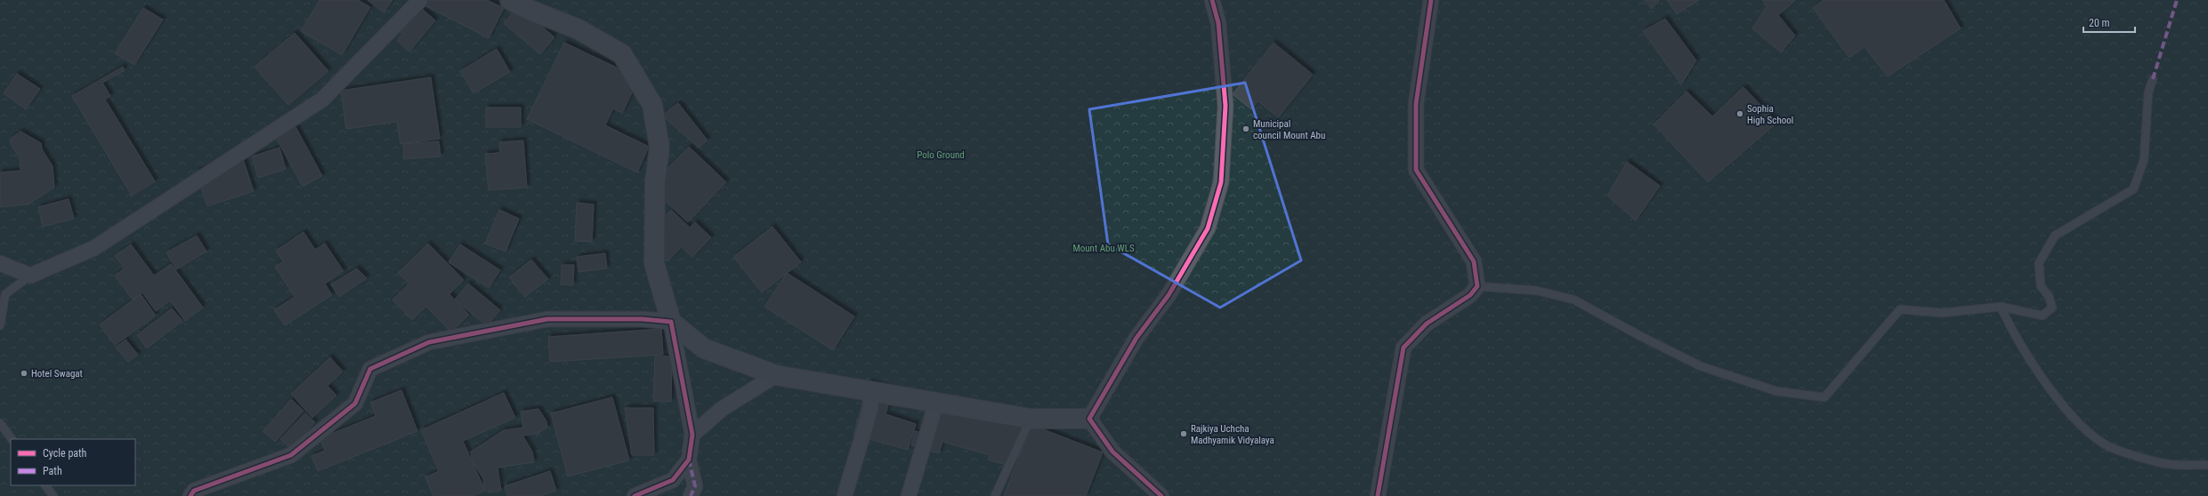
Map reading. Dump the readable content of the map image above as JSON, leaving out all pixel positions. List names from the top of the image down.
{
  "parks": ["Polo Ground", "Mount Abu WLS"],
  "places": [
    "Sophia High School",
    "Municipal council Mount Abu",
    "Hotel Swagat",
    "Rajkiya Uchcha Madhyamik Vidyalaya"
  ],
  "legend": ["Cycle path", "Path"],
  "scale_bar": "20 m"
}
